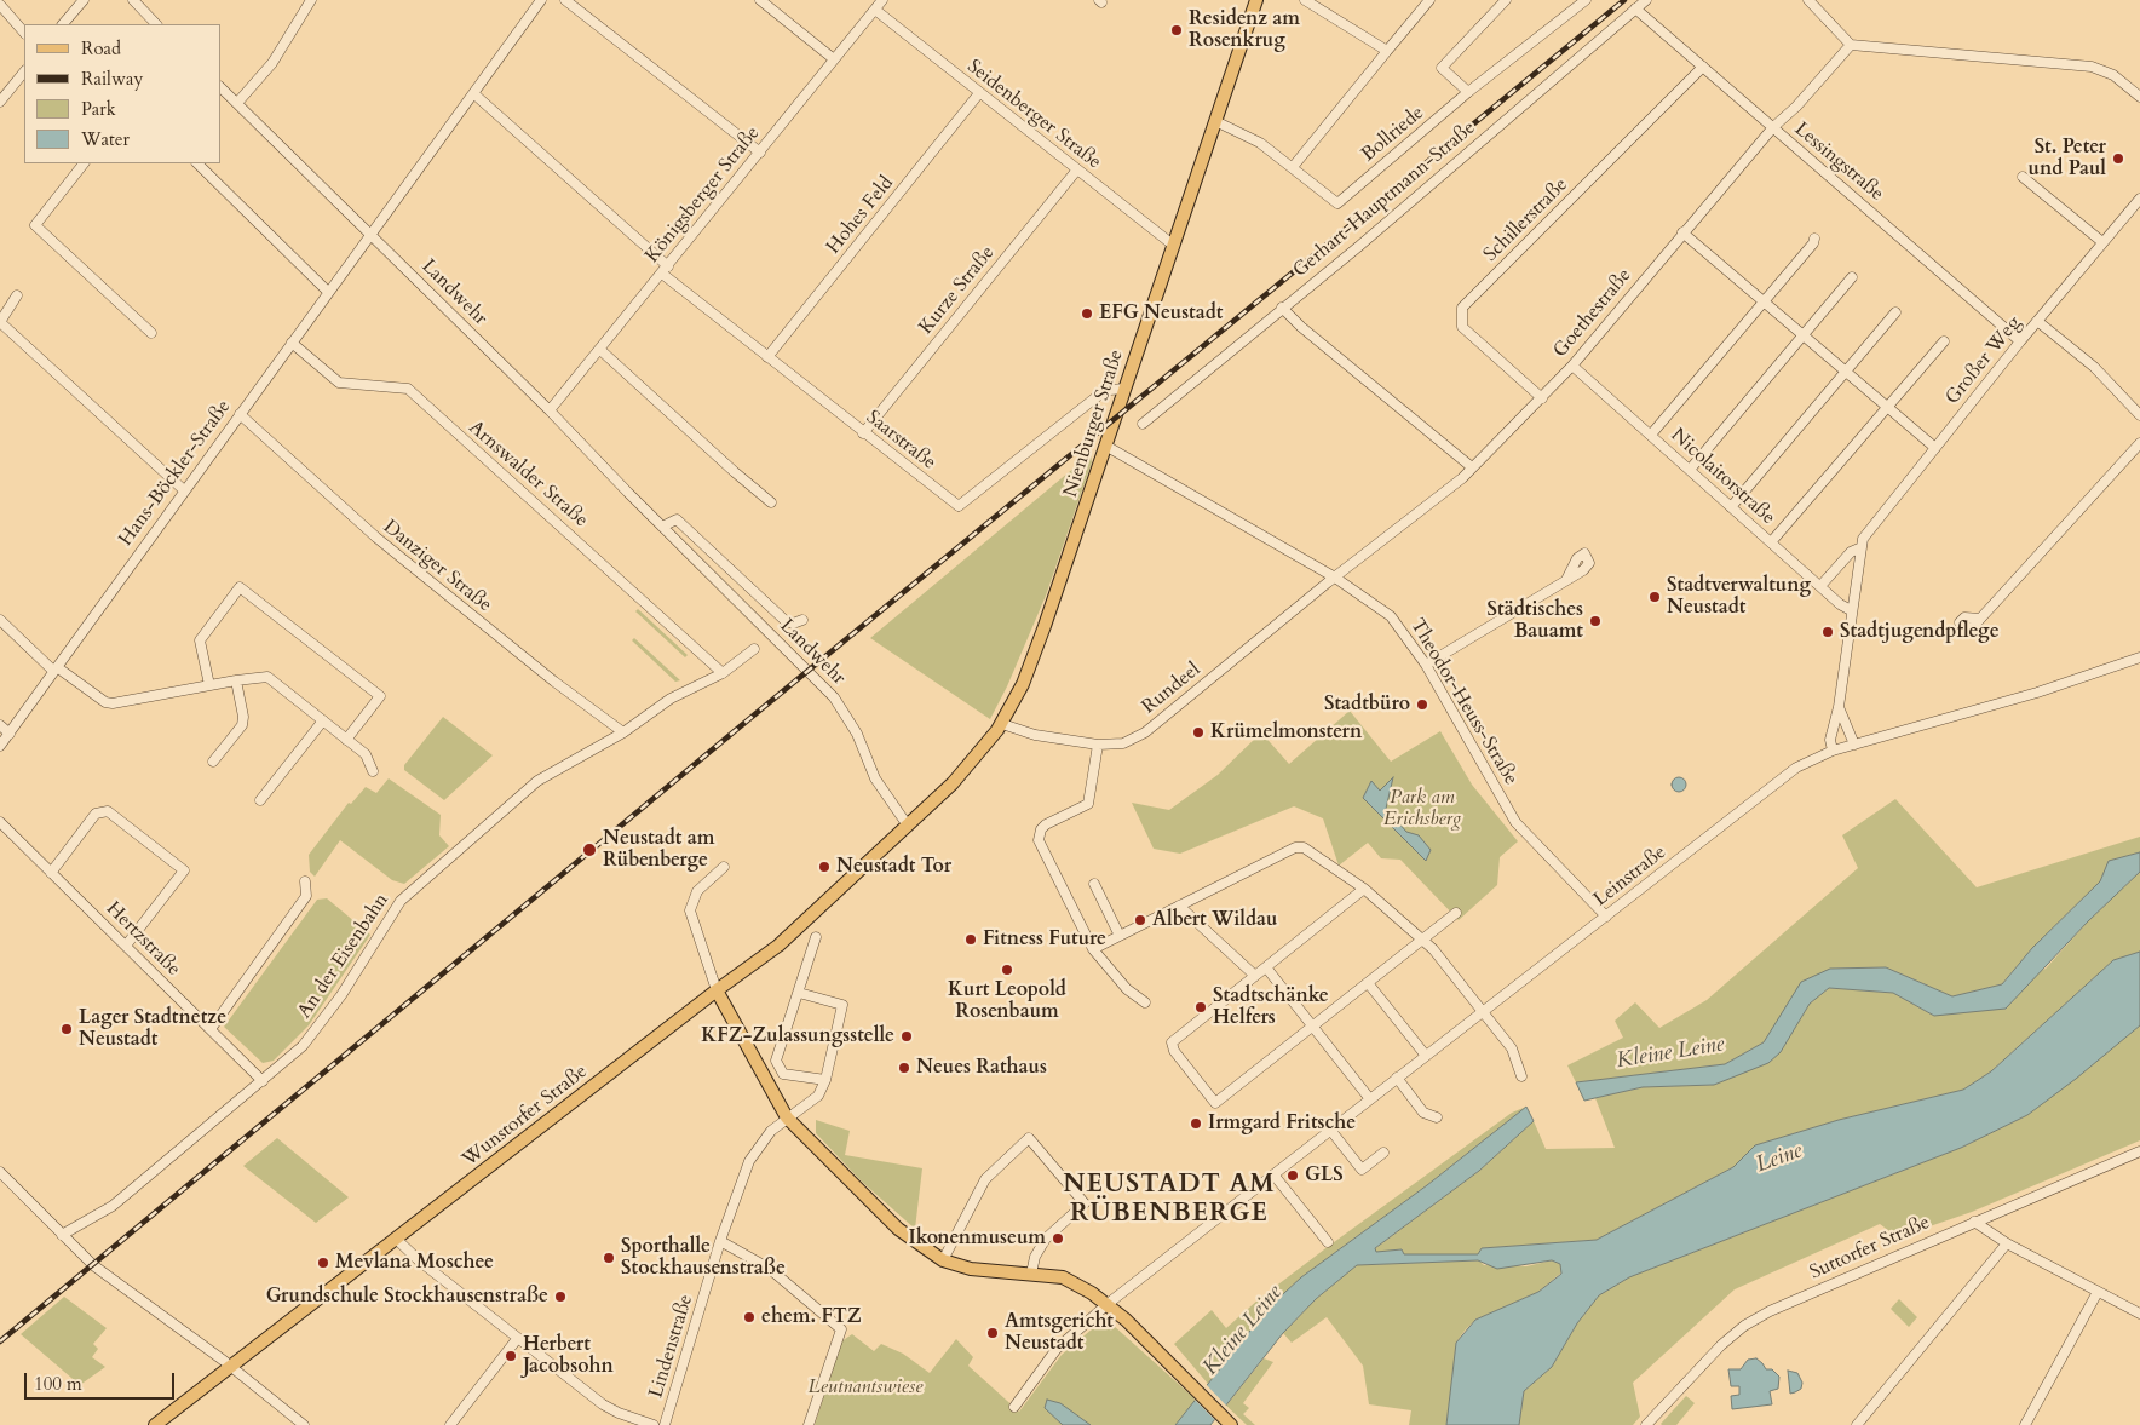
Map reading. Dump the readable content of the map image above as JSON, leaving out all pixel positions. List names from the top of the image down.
{
  "streets": {
    "main road": ["Nienburger Straße", "Wunstorfer Straße"],
    "street": [
      "Seidenberger Straße",
      "Bollriede",
      "Lessingstraße",
      "Königsberger Straße",
      "Gerhart-Hauptmann-Straße",
      "Hohes Feld",
      "Schillerstraße",
      "Kurze Straße",
      "Landwehr",
      "Goethestraße",
      "Großer Weg",
      "Saarstraße",
      "Hans-Böckler-Straße",
      "Arnswalder Straße",
      "Nicolaitorstraße",
      "Danziger Straße",
      "Rundeel",
      "Theodor-Heuss-Straße",
      "Leinstraße",
      "Hertzstraße",
      "An der Eisenbahn",
      "Suttorfer Straße",
      "Lindenstraße"
    ]
  },
  "crossings": [
    ["Seidenberger Straße", "Königsberger Straße"],
    ["Seidenberger Straße", "Hohes Feld"],
    ["Seidenberger Straße", "Kurze Straße"],
    ["Seidenberger Straße", "Nienburger Straße"],
    ["Bollriede", "Nienburger Straße"],
    ["Lessingstraße", "Gerhart-Hauptmann-Straße"],
    ["Lessingstraße", "Schillerstraße"],
    ["Lessingstraße", "Goethestraße"],
    ["Lessingstraße", "Großer Weg"],
    ["Königsberger Straße", "Landwehr"],
    ["Königsberger Straße", "Saarstraße"],
    ["Hohes Feld", "Saarstraße"],
    ["Schillerstraße", "Goethestraße"],
    ["Kurze Straße", "Saarstraße"],
    ["Landwehr", "Nienburger Straße"],
    ["Landwehr", "Hans-Böckler-Straße"],
    ["Landwehr", "Wunstorfer Straße"],
    ["Goethestraße", "Nicolaitorstraße"],
    ["Goethestraße", "Rundeel"],
    ["Goethestraße", "Theodor-Heuss-Straße"],
    ["Großer Weg", "Nicolaitorstraße"],
    ["Großer Weg", "Leinstraße"],
    ["Nienburger Straße", "Saarstraße"],
    ["Nienburger Straße", "Rundeel"],
    ["Nienburger Straße", "Theodor-Heuss-Straße"],
    ["Nienburger Straße", "Wunstorfer Straße"],
    ["Saarstraße", "Hans-Böckler-Straße"],
    ["Hans-Böckler-Straße", "Arnswalder Straße"],
    ["Hans-Böckler-Straße", "Danziger Straße"],
    ["Arnswalder Straße", "An der Eisenbahn"],
    ["Danziger Straße", "An der Eisenbahn"],
    ["Rundeel", "Theodor-Heuss-Straße"],
    ["Theodor-Heuss-Straße", "Leinstraße"],
    ["Hertzstraße", "An der Eisenbahn"]
  ],
  "districts": ["NEUSTADT AM RÜBENBERGE"],
  "water": ["Kleine Leine", "Leine"],
  "parks": ["Park am Erichsberg", "Leutnantswiese"],
  "places": [
    "Residenz am Rosenkrug",
    "St. Peter und Paul",
    "EFG Neustadt",
    "Stadtverwaltung Neustadt",
    "Städtisches Bauamt",
    "Stadtjugendpflege",
    "Stadtbüro",
    "Krümelmonstern",
    "Neustadt am Rübenberge",
    "Neustadt Tor",
    "Albert Wildau",
    "Fitness Future",
    "Kurt Leopold Rosenbaum",
    "Stadtschänke Helfers",
    "Lager Stadtnetze Neustadt",
    "KFZ-Zulassungsstelle",
    "Neues Rathaus",
    "Irmgard Fritsche",
    "GLS",
    "Ikonenmuseum",
    "Sporthalle Stockhausenstraße",
    "Mevlana Moschee",
    "Grundschule Stockhausenstraße",
    "ehem. FTZ",
    "Amtsgericht Neustadt",
    "Herbert Jacobsohn"
  ],
  "legend": [
    "Road",
    "Railway",
    "Park",
    "Water"
  ],
  "scale_bar": "100 m"
}
